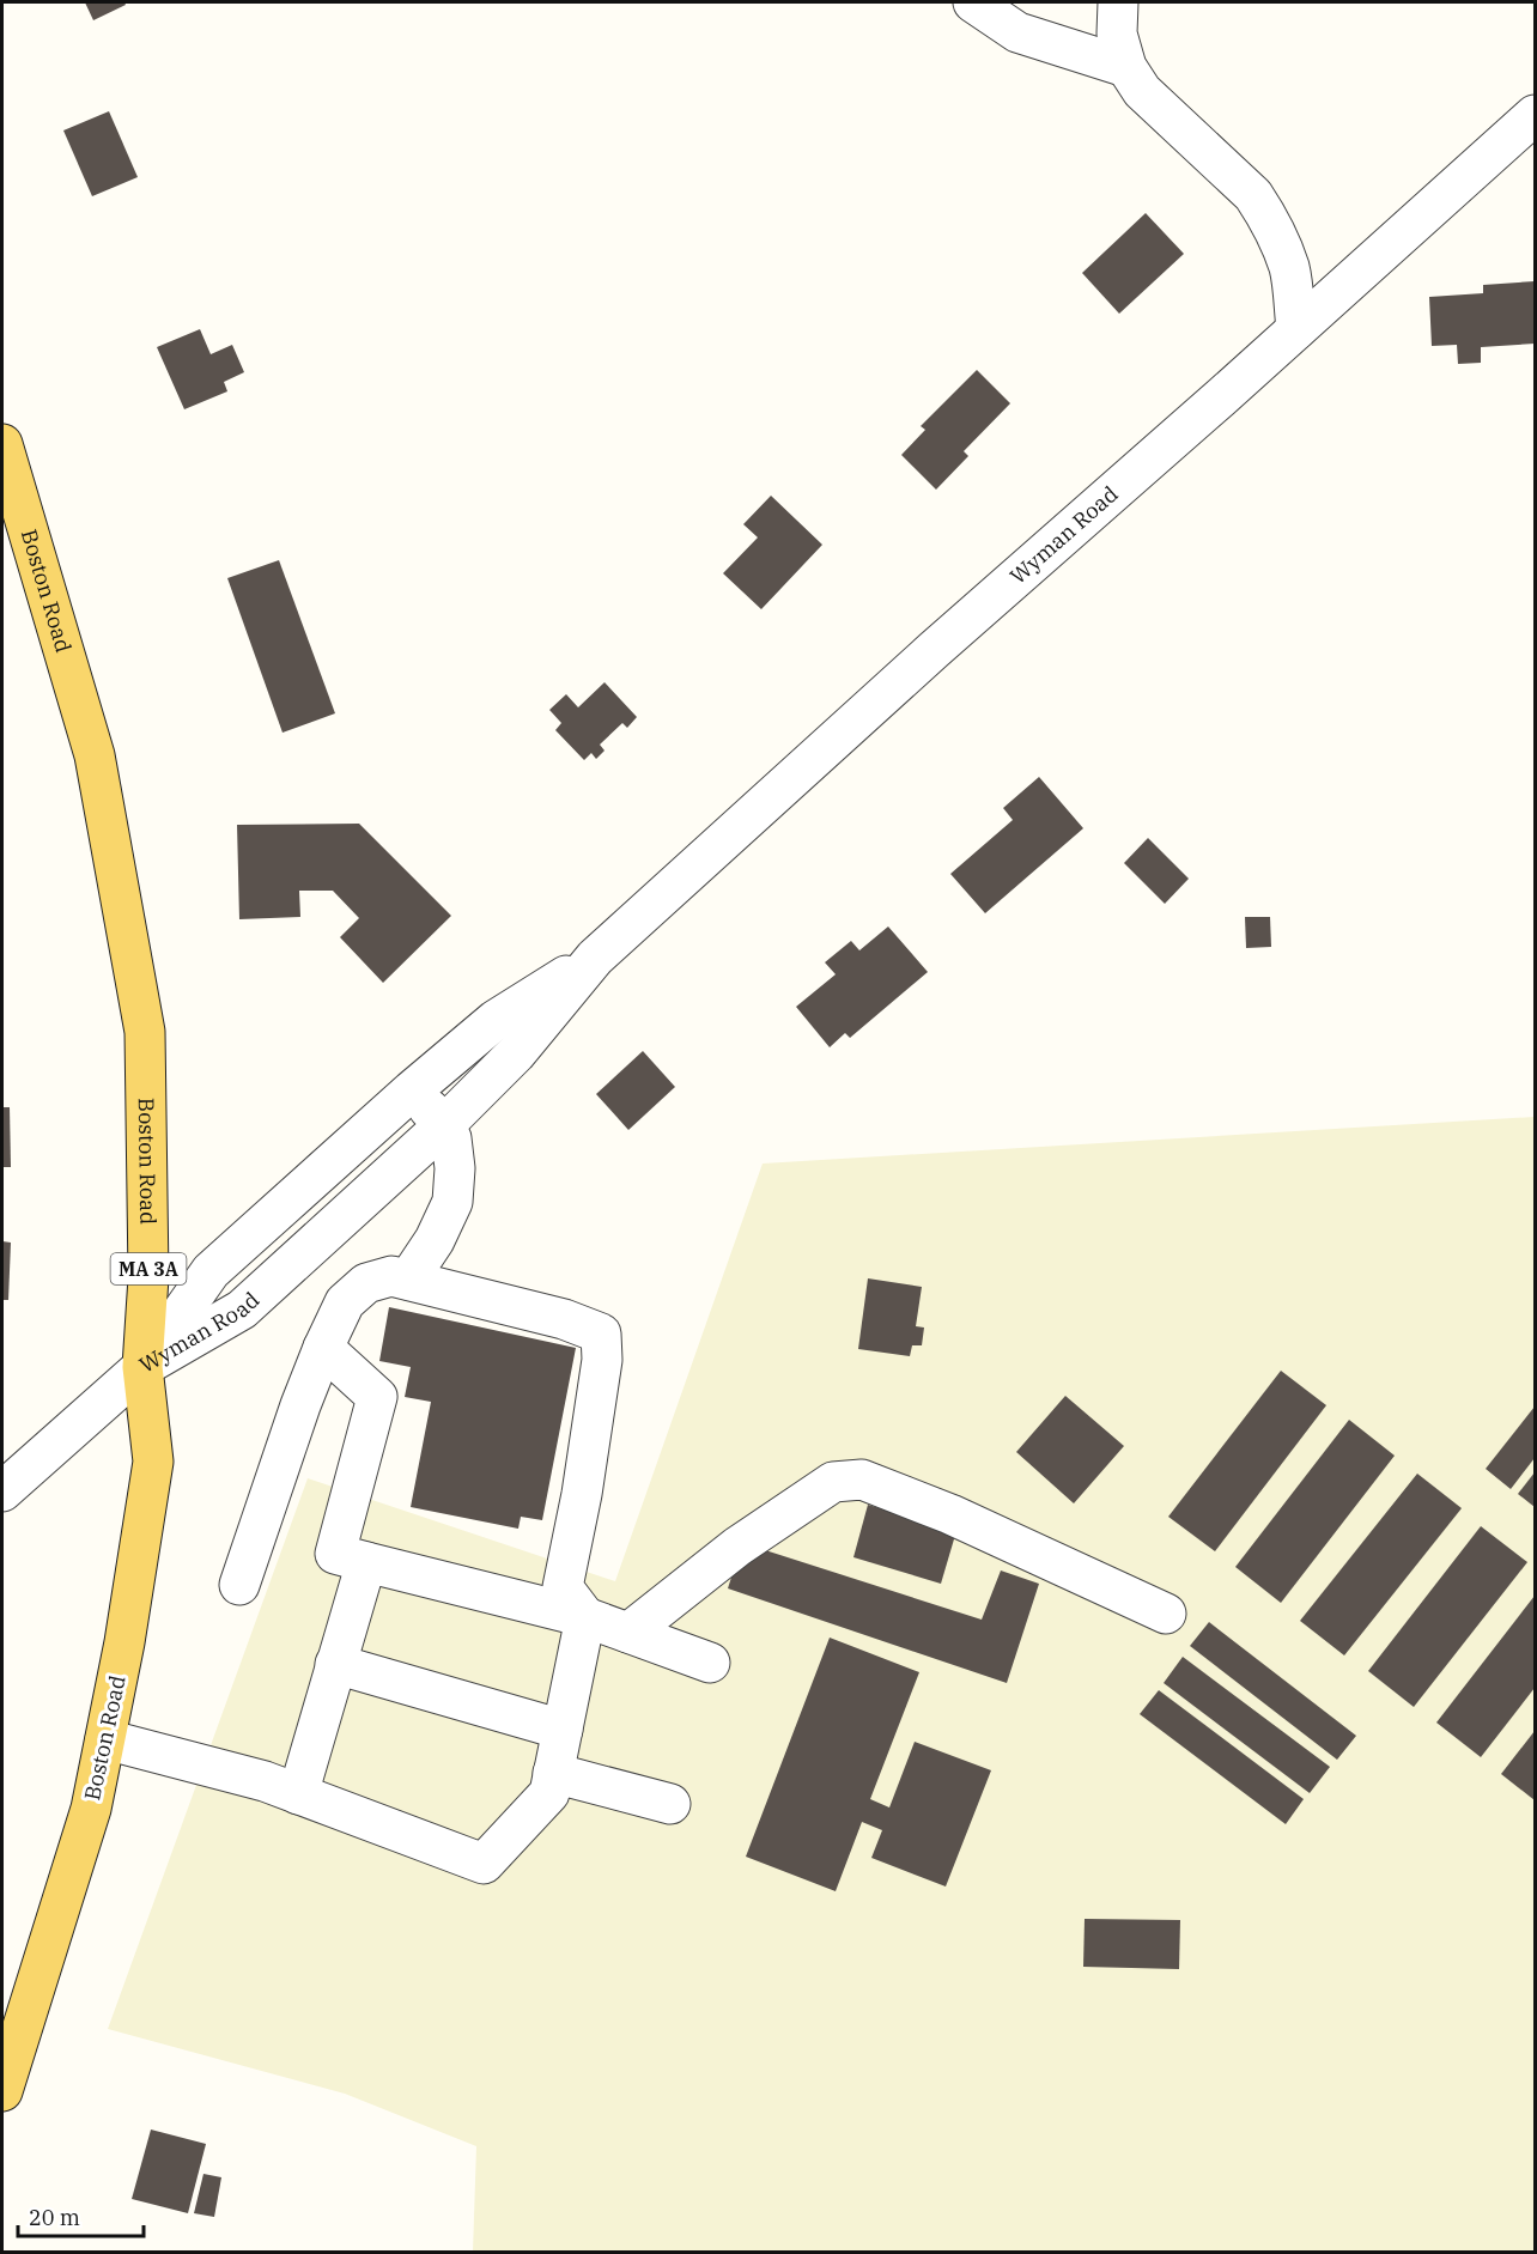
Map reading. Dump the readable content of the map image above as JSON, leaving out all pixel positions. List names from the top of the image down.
{
  "streets": {
    "main road": ["Boston Road", "MA 3A"],
    "street": ["Wyman Road"]
  },
  "crossings": [
    ["Wyman Road", "Boston Road"]
  ],
  "scale_bar": "20 m"
}
